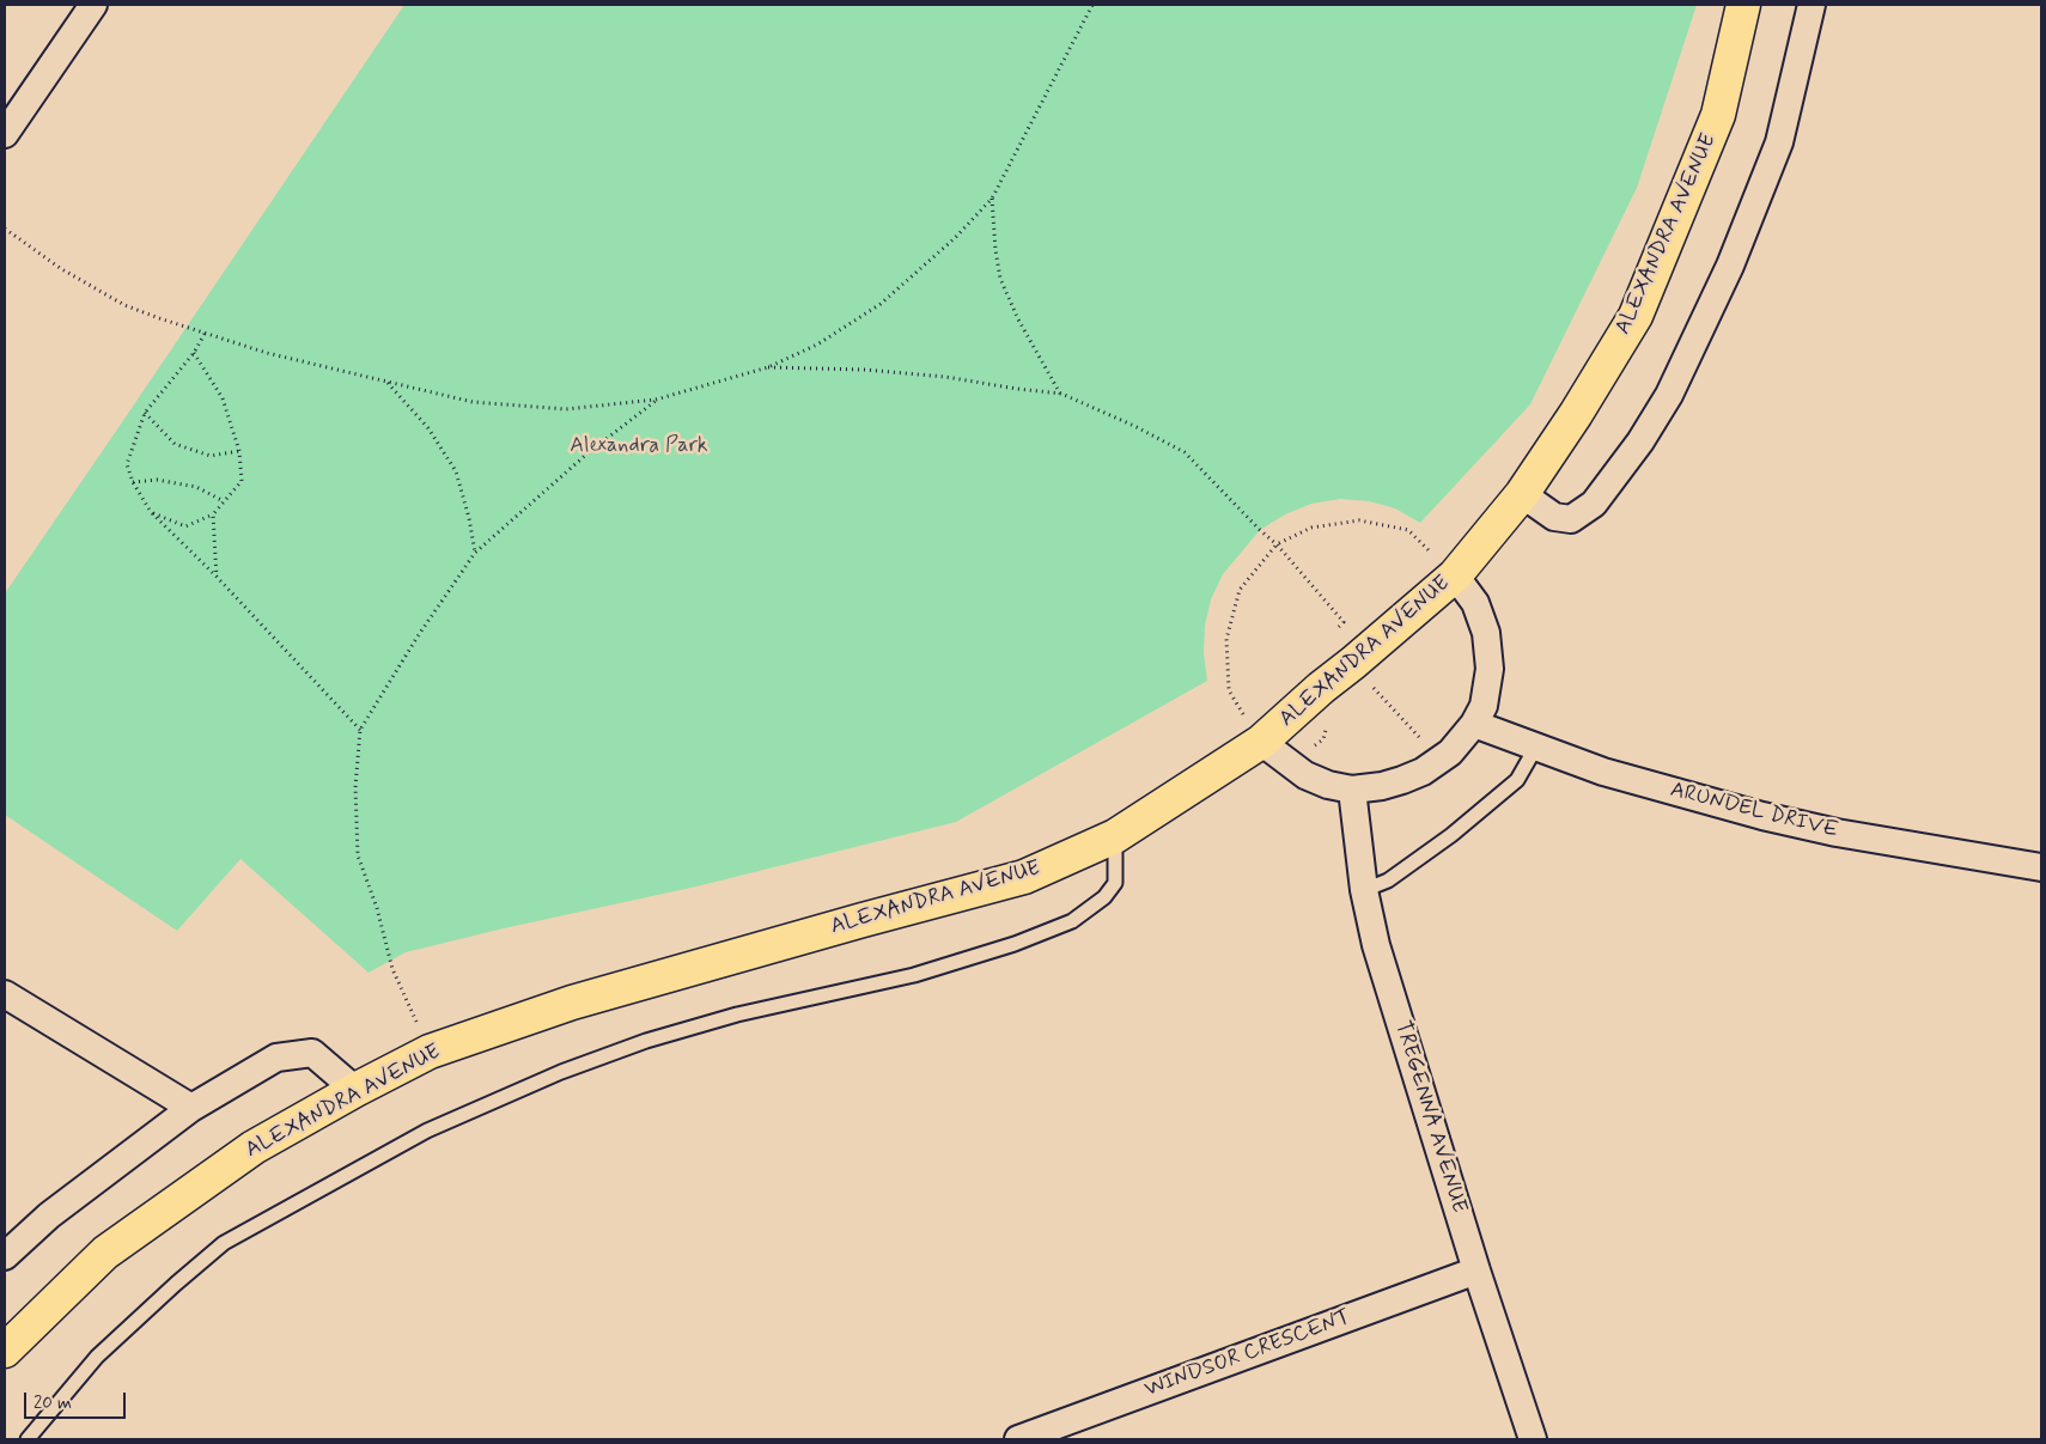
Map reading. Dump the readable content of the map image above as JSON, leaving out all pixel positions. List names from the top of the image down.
{
  "streets": {
    "main road": ["ALEXANDRA AVENUE"],
    "street": ["ARUNDEL DRIVE", "TREGENNA AVENUE", "WINDSOR CRESCENT"]
  },
  "crossings": [
    ["TREGENNA AVENUE", "WINDSOR CRESCENT"]
  ],
  "parks": ["Alexandra Park"],
  "scale_bar": "20 m"
}
